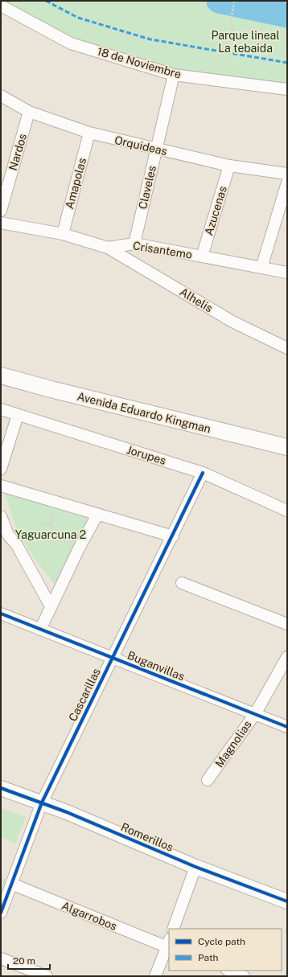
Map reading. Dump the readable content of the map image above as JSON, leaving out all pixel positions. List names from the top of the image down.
{
  "streets": {
    "main road": ["Avenida Eduardo Kingman"],
    "street": [
      "18 de Noviembre",
      "Orquideas",
      "Nardos",
      "Amapolas",
      "Claveles",
      "Azucenas",
      "Crisantemo",
      "Alhelis",
      "Jorupes",
      "Buganvillas",
      "Cascarillas",
      "Magnolias",
      "Romerillos",
      "Algarrobos"
    ]
  },
  "crossings": [
    ["18 de Noviembre", "Claveles"],
    ["Orquideas", "Nardos"],
    ["Orquideas", "Amapolas"],
    ["Orquideas", "Claveles"],
    ["Orquideas", "Azucenas"],
    ["Amapolas", "Crisantemo"],
    ["Claveles", "Crisantemo"],
    ["Azucenas", "Crisantemo"],
    ["Crisantemo", "Alhelis"],
    ["Jorupes", "Cascarillas"],
    ["Buganvillas", "Cascarillas"],
    ["Buganvillas", "Magnolias"],
    ["Cascarillas", "Romerillos"],
    ["Cascarillas", "Algarrobos"]
  ],
  "parks": ["Parque lineal La tebaida", "Yaguarcuna 2"],
  "legend": ["Cycle path", "Path"],
  "scale_bar": "20 m"
}
